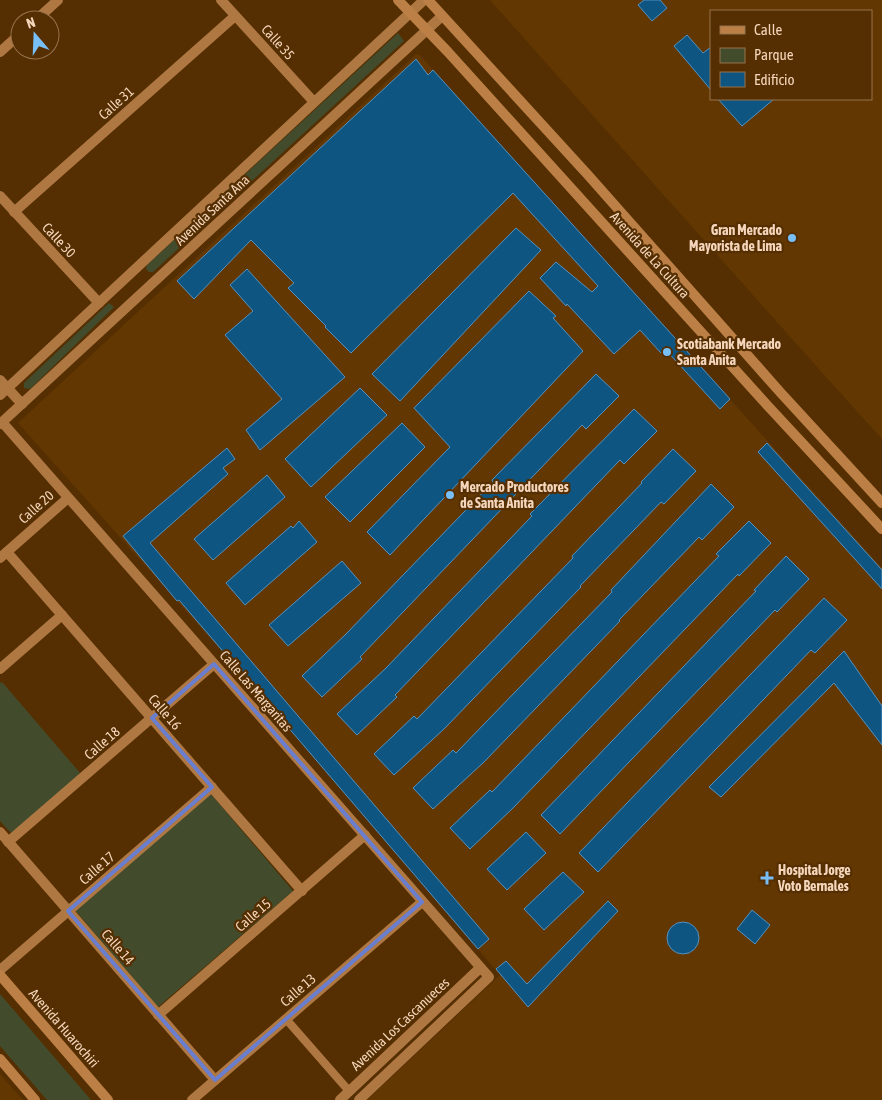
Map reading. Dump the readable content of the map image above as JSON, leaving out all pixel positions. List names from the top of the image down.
{
  "streets": {
    "main road": ["Avenida de La Cultura", "Avenida Huarochiri"],
    "street": [
      "Calle 35",
      "Calle 31",
      "Avenida Santa Ana",
      "Calle 30",
      "Calle 20",
      "Calle Las Margaritas",
      "Calle 16",
      "Calle 18",
      "Calle 17",
      "Calle 15",
      "Calle 14",
      "Calle 13",
      "Avenida Los Cascanueces"
    ]
  },
  "crossings": [
    ["Calle 35", "Calle 31"],
    ["Calle 35", "Avenida Santa Ana"],
    ["Calle 31", "Calle 30"],
    ["Avenida Santa Ana", "Calle 30"],
    ["Avenida Santa Ana", "Avenida de La Cultura"],
    ["Avenida Santa Ana", "Calle Las Margaritas"],
    ["Calle 20", "Calle Las Margaritas"],
    ["Calle 20", "Calle 16"],
    ["Calle Las Margaritas", "Calle 18"],
    ["Calle Las Margaritas", "Calle 15"],
    ["Calle Las Margaritas", "Calle 13"],
    ["Calle Las Margaritas", "Avenida Los Cascanueces"],
    ["Calle 16", "Calle 18"],
    ["Calle 16", "Calle 17"],
    ["Calle 16", "Calle 15"],
    ["Calle 18", "Calle 14"],
    ["Calle 17", "Calle 14"],
    ["Calle 15", "Calle 14"],
    ["Calle 14", "Calle 13"]
  ],
  "places": {
    "other": ["Gran Mercado Mayorista de Lima", "Scotiabank Mercado Santa Anita", "Mercado Productores de Santa Anita"],
    "health": ["Hospital Jorge Voto Bernales"]
  },
  "legend": ["Calle", "Parque", "Edificio"],
  "north": "top"
}
